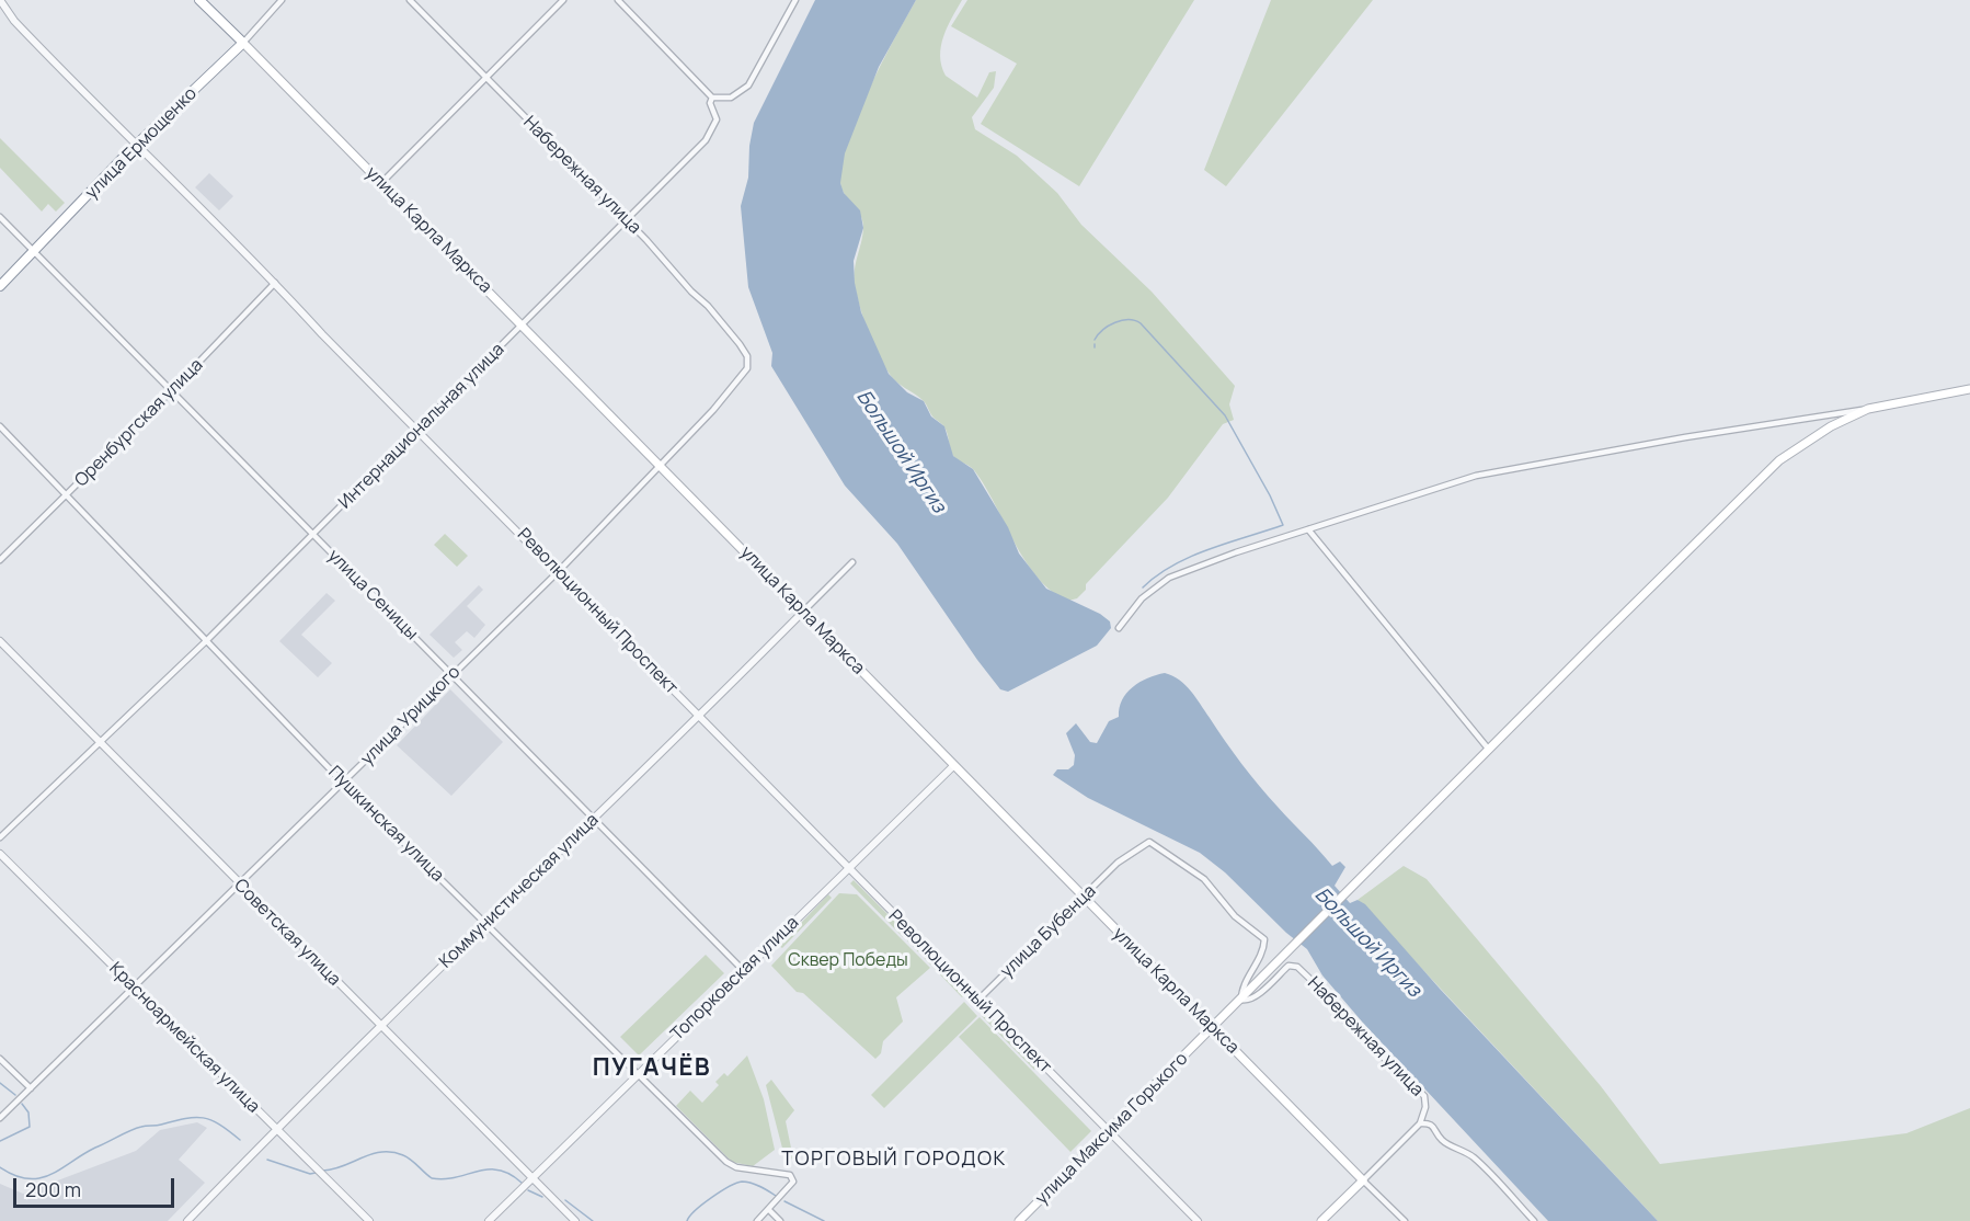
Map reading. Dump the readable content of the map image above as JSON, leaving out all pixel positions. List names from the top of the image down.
{
  "streets": {
    "highway": ["улица Ермощенко", "улица Карла Маркса"],
    "main road": ["улица Максима Горького"],
    "street": [
      "Набережная улица",
      "Оренбургская улица",
      "Интернациональная улица",
      "улица Сеницы",
      "Революционный Проспект",
      "улица Урицкого",
      "Пушкинская улица",
      "Коммунистическая улица",
      "улица Бубенца",
      "Советская улица",
      "Топорковская улица",
      "Красноармейская улица"
    ]
  },
  "crossings": [
    ["улица Ермощенко", "улица Карла Маркса"],
    ["улица Ермощенко", "улица Сеницы"],
    ["улица Ермощенко", "Революционный Проспект"],
    ["Набережная улица", "Интернациональная улица"],
    ["Набережная улица", "улица Урицкого"],
    ["Набережная улица", "улица Бубенца"],
    ["Набережная улица", "улица Максима Горького"],
    ["улица Карла Маркса", "Интернациональная улица"],
    ["улица Карла Маркса", "улица Урицкого"],
    ["улица Карла Маркса", "Коммунистическая улица"],
    ["улица Карла Маркса", "улица Бубенца"],
    ["улица Карла Маркса", "Топорковская улица"],
    ["улица Карла Маркса", "улица Максима Горького"],
    ["Оренбургская улица", "улица Сеницы"],
    ["Оренбургская улица", "Революционный Проспект"],
    ["Оренбургская улица", "Пушкинская улица"],
    ["Интернациональная улица", "улица Сеницы"],
    ["Интернациональная улица", "Революционный Проспект"],
    ["Интернациональная улица", "Пушкинская улица"],
    ["Интернациональная улица", "Советская улица"],
    ["улица Сеницы", "улица Урицкого"],
    ["улица Сеницы", "Коммунистическая улица"],
    ["улица Сеницы", "Топорковская улица"],
    ["Революционный Проспект", "улица Урицкого"],
    ["Революционный Проспект", "Коммунистическая улица"],
    ["Революционный Проспект", "улица Бубенца"],
    ["Революционный Проспект", "Топорковская улица"],
    ["Революционный Проспект", "улица Максима Горького"],
    ["улица Урицкого", "Пушкинская улица"],
    ["улица Урицкого", "Советская улица"],
    ["улица Урицкого", "Красноармейская улица"],
    ["Пушкинская улица", "Коммунистическая улица"],
    ["Пушкинская улица", "Топорковская улица"],
    ["Коммунистическая улица", "Советская улица"],
    ["Коммунистическая улица", "Красноармейская улица"],
    ["улица Бубенца", "улица Максима Горького"],
    ["Советская улица", "Топорковская улица"]
  ],
  "districts": ["ПУГАЧЁВ", "ТОРГОВЫЙ ГОРОДОК"],
  "water": ["Большой Иргиз"],
  "parks": ["Сквер Победы"],
  "scale_bar": "200 m"
}
